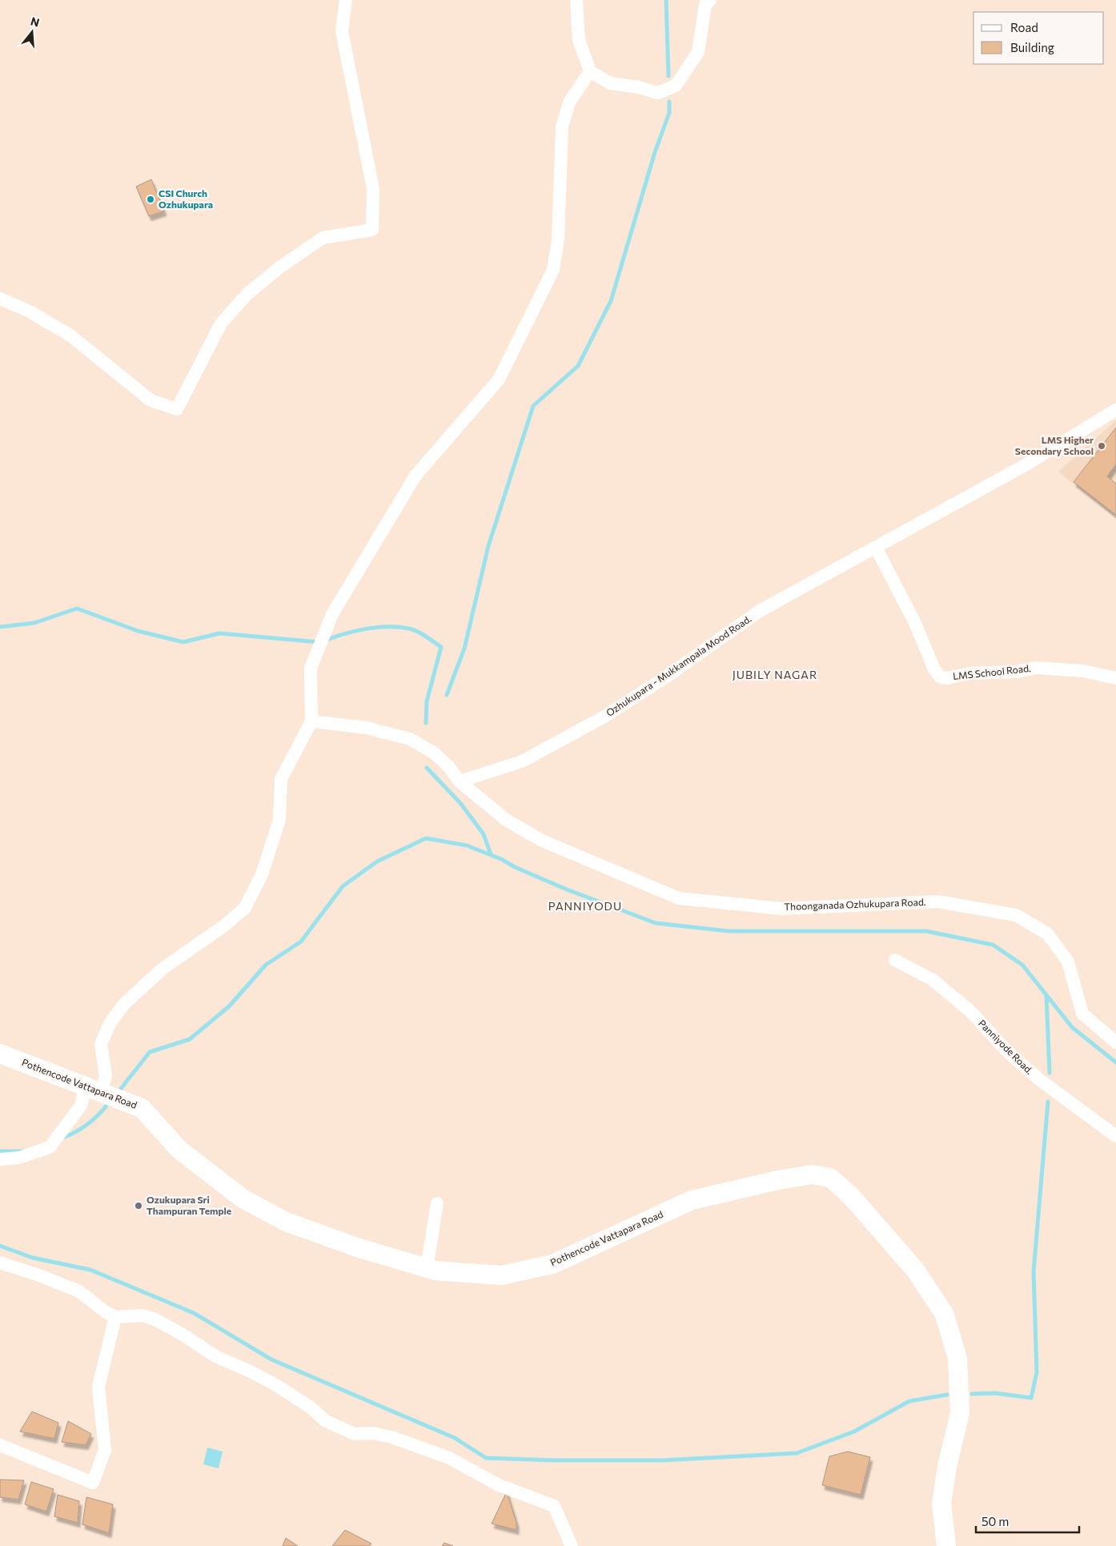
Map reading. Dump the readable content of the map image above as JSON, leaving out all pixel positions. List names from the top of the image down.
{
  "streets": {
    "main road": ["Pothencode Vattapara Road"],
    "street": [
      "Ozhukupara - Mukkampala Mood Road.",
      "LMS School Road.",
      "Thoonganada Ozhukupara Road.",
      "Panniyode Road."
    ]
  },
  "crossings": [
    ["Ozhukupara - Mukkampala Mood Road.", "LMS School Road."],
    ["Ozhukupara - Mukkampala Mood Road.", "Thoonganada Ozhukupara Road."]
  ],
  "districts": ["JUBILY NAGAR", "PANNIYODU"],
  "places": ["CSI Church Ozhukupara", "LMS Higher Secondary School", "Ozukupara Sri Thampuran Temple"],
  "legend": ["Road", "Building"],
  "scale_bar": "50 m",
  "north": "top"
}
